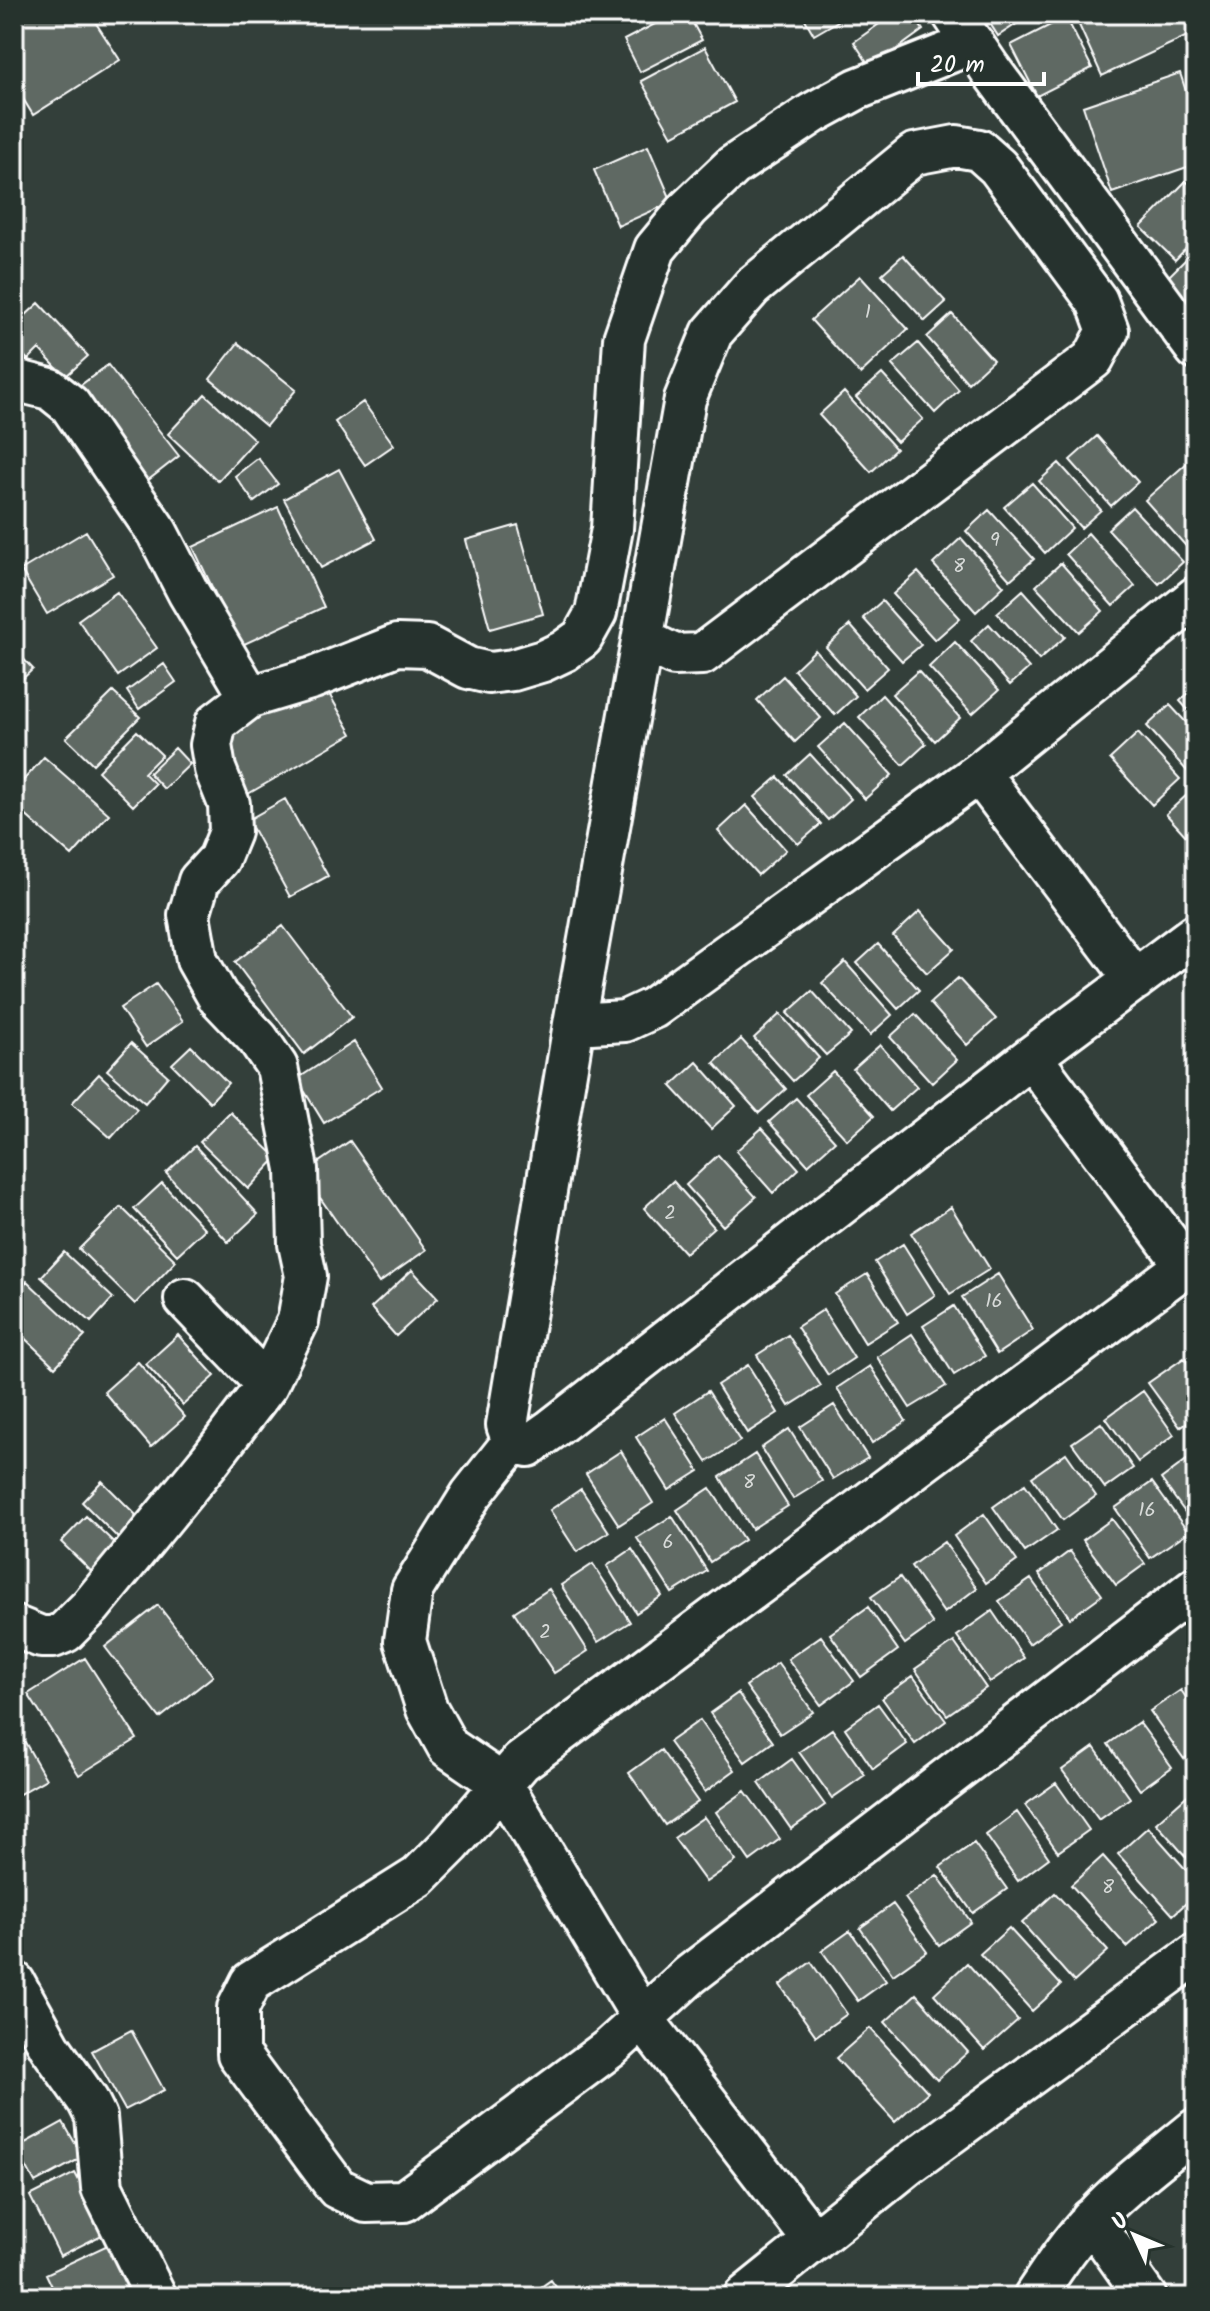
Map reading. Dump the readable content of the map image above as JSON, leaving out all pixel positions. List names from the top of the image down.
{
  "house_numbers": [
    "1",
    "9",
    "8",
    "2",
    "16",
    "8",
    "16",
    "6",
    "2",
    "8"
  ],
  "scale_bar": "20 m",
  "north": "top left"
}
